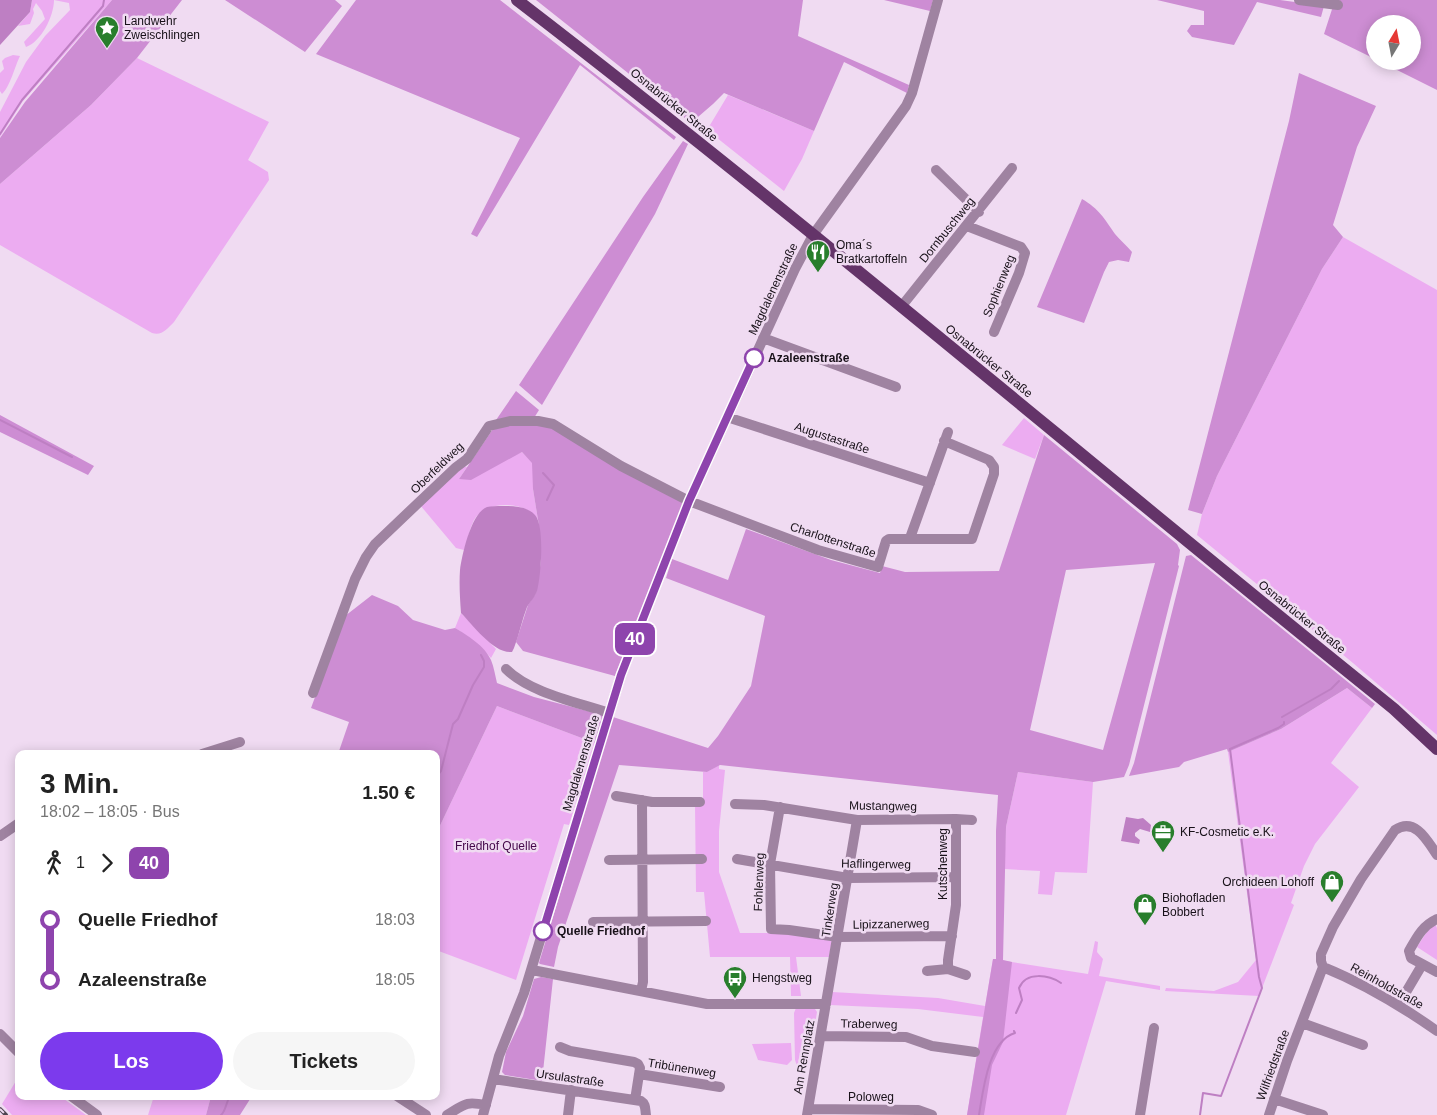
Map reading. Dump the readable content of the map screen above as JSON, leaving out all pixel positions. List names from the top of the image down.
{
  "streets": {
    "main road": ["Osnabrücker Straße"],
    "street": [
      "Dornbuschweg",
      "Sophienweg",
      "Magdalenenstraße",
      "Augustastraße",
      "Oberfeldweg",
      "Charlottenstraße",
      "Mustangweg",
      "Haflingerweg",
      "Kutschenweg",
      "Fohlenweg",
      "Tinkerweg",
      "Lipizzanerweg",
      "Reinholdstraße",
      "Traberweg",
      "Am Rennplatz",
      "Wilfriedstraße",
      "Tribünenweg",
      "Ursulastraße",
      "Poloweg"
    ]
  },
  "crossings": [
    ["Osnabrücker Straße", "Dornbuschweg"],
    ["Osnabrücker Straße", "Magdalenenstraße"],
    ["Dornbuschweg", "Sophienweg"],
    ["Magdalenenstraße", "Augustastraße"],
    ["Magdalenenstraße", "Oberfeldweg"],
    ["Magdalenenstraße", "Charlottenstraße"],
    ["Magdalenenstraße", "Ursulastraße"],
    ["Augustastraße", "Charlottenstraße"],
    ["Oberfeldweg", "Charlottenstraße"],
    ["Mustangweg", "Kutschenweg"],
    ["Mustangweg", "Fohlenweg"],
    ["Mustangweg", "Tinkerweg"],
    ["Haflingerweg", "Kutschenweg"],
    ["Haflingerweg", "Fohlenweg"],
    ["Haflingerweg", "Tinkerweg"],
    ["Kutschenweg", "Lipizzanerweg"],
    ["Fohlenweg", "Lipizzanerweg"],
    ["Tinkerweg", "Lipizzanerweg"],
    ["Tinkerweg", "Am Rennplatz"],
    ["Reinholdstraße", "Wilfriedstraße"],
    ["Traberweg", "Am Rennplatz"],
    ["Am Rennplatz", "Poloweg"],
    ["Tribünenweg", "Ursulastraße"]
  ],
  "parks": ["Friedhof Quelle"],
  "places": {
    "place": ["Landwehr Zweischlingen"],
    "restaurant": ["Oma´s Bratkartoffeln"],
    "other": ["Azaleenstraße", "Quelle Friedhof"],
    "office": ["KF-Cosmetic e.K."],
    "shop": ["Orchideen Lohoff", "Biohofladen Bobbert"],
    "bus stop": ["Hengstweg"]
  },
  "lines": ["bus line 40"],
  "north": "top",
  "page": {
    "on_map": "40",
    "heading": ["3 Min.", "18:02 – 18:05 · Bus", "1.50 €"],
    "legs": ["1", "40"],
    "list": [
      {
        "name": "Quelle Friedhof",
        "value": "18:03"
      },
      {
        "name": "Azaleenstraße",
        "value": "18:05"
      }
    ],
    "buttons": ["Los", "Tickets"]
  }
}
